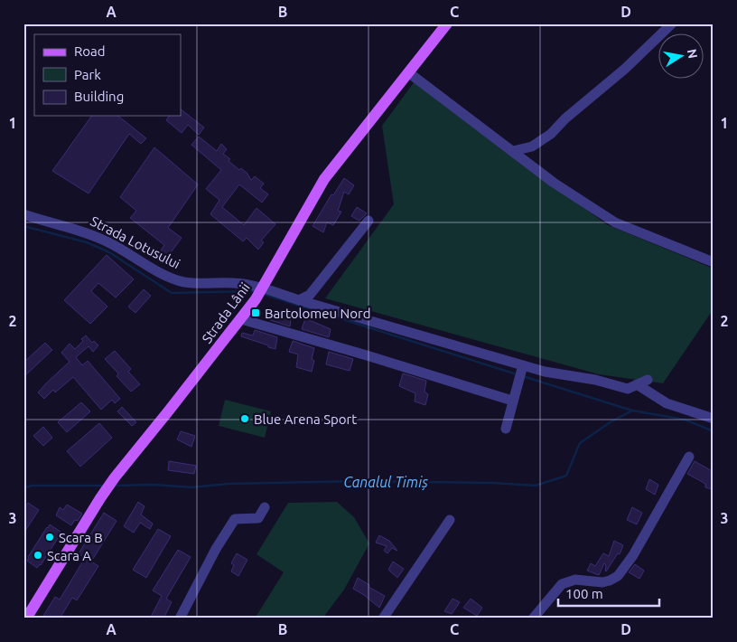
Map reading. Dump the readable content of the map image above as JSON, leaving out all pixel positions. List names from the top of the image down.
{
  "streets": {
    "main road": ["Strada Lânii"],
    "street": ["Strada Lotusului"]
  },
  "crossings": [
    ["Strada Lotusului", "Strada Lânii"]
  ],
  "water": ["Canalul Timiș"],
  "places": {
    "transit": ["Bartolomeu Nord"],
    "other": ["Blue Arena Sport", "Scara B", "Scara A"]
  },
  "legend": ["Road", "Park", "Building"],
  "scale_bar": "100 m",
  "north": "right",
  "grid": {
    "columns": [
      "A",
      "B",
      "C",
      "D"
    ],
    "rows": ["1", "2", "3"]
  }
}
